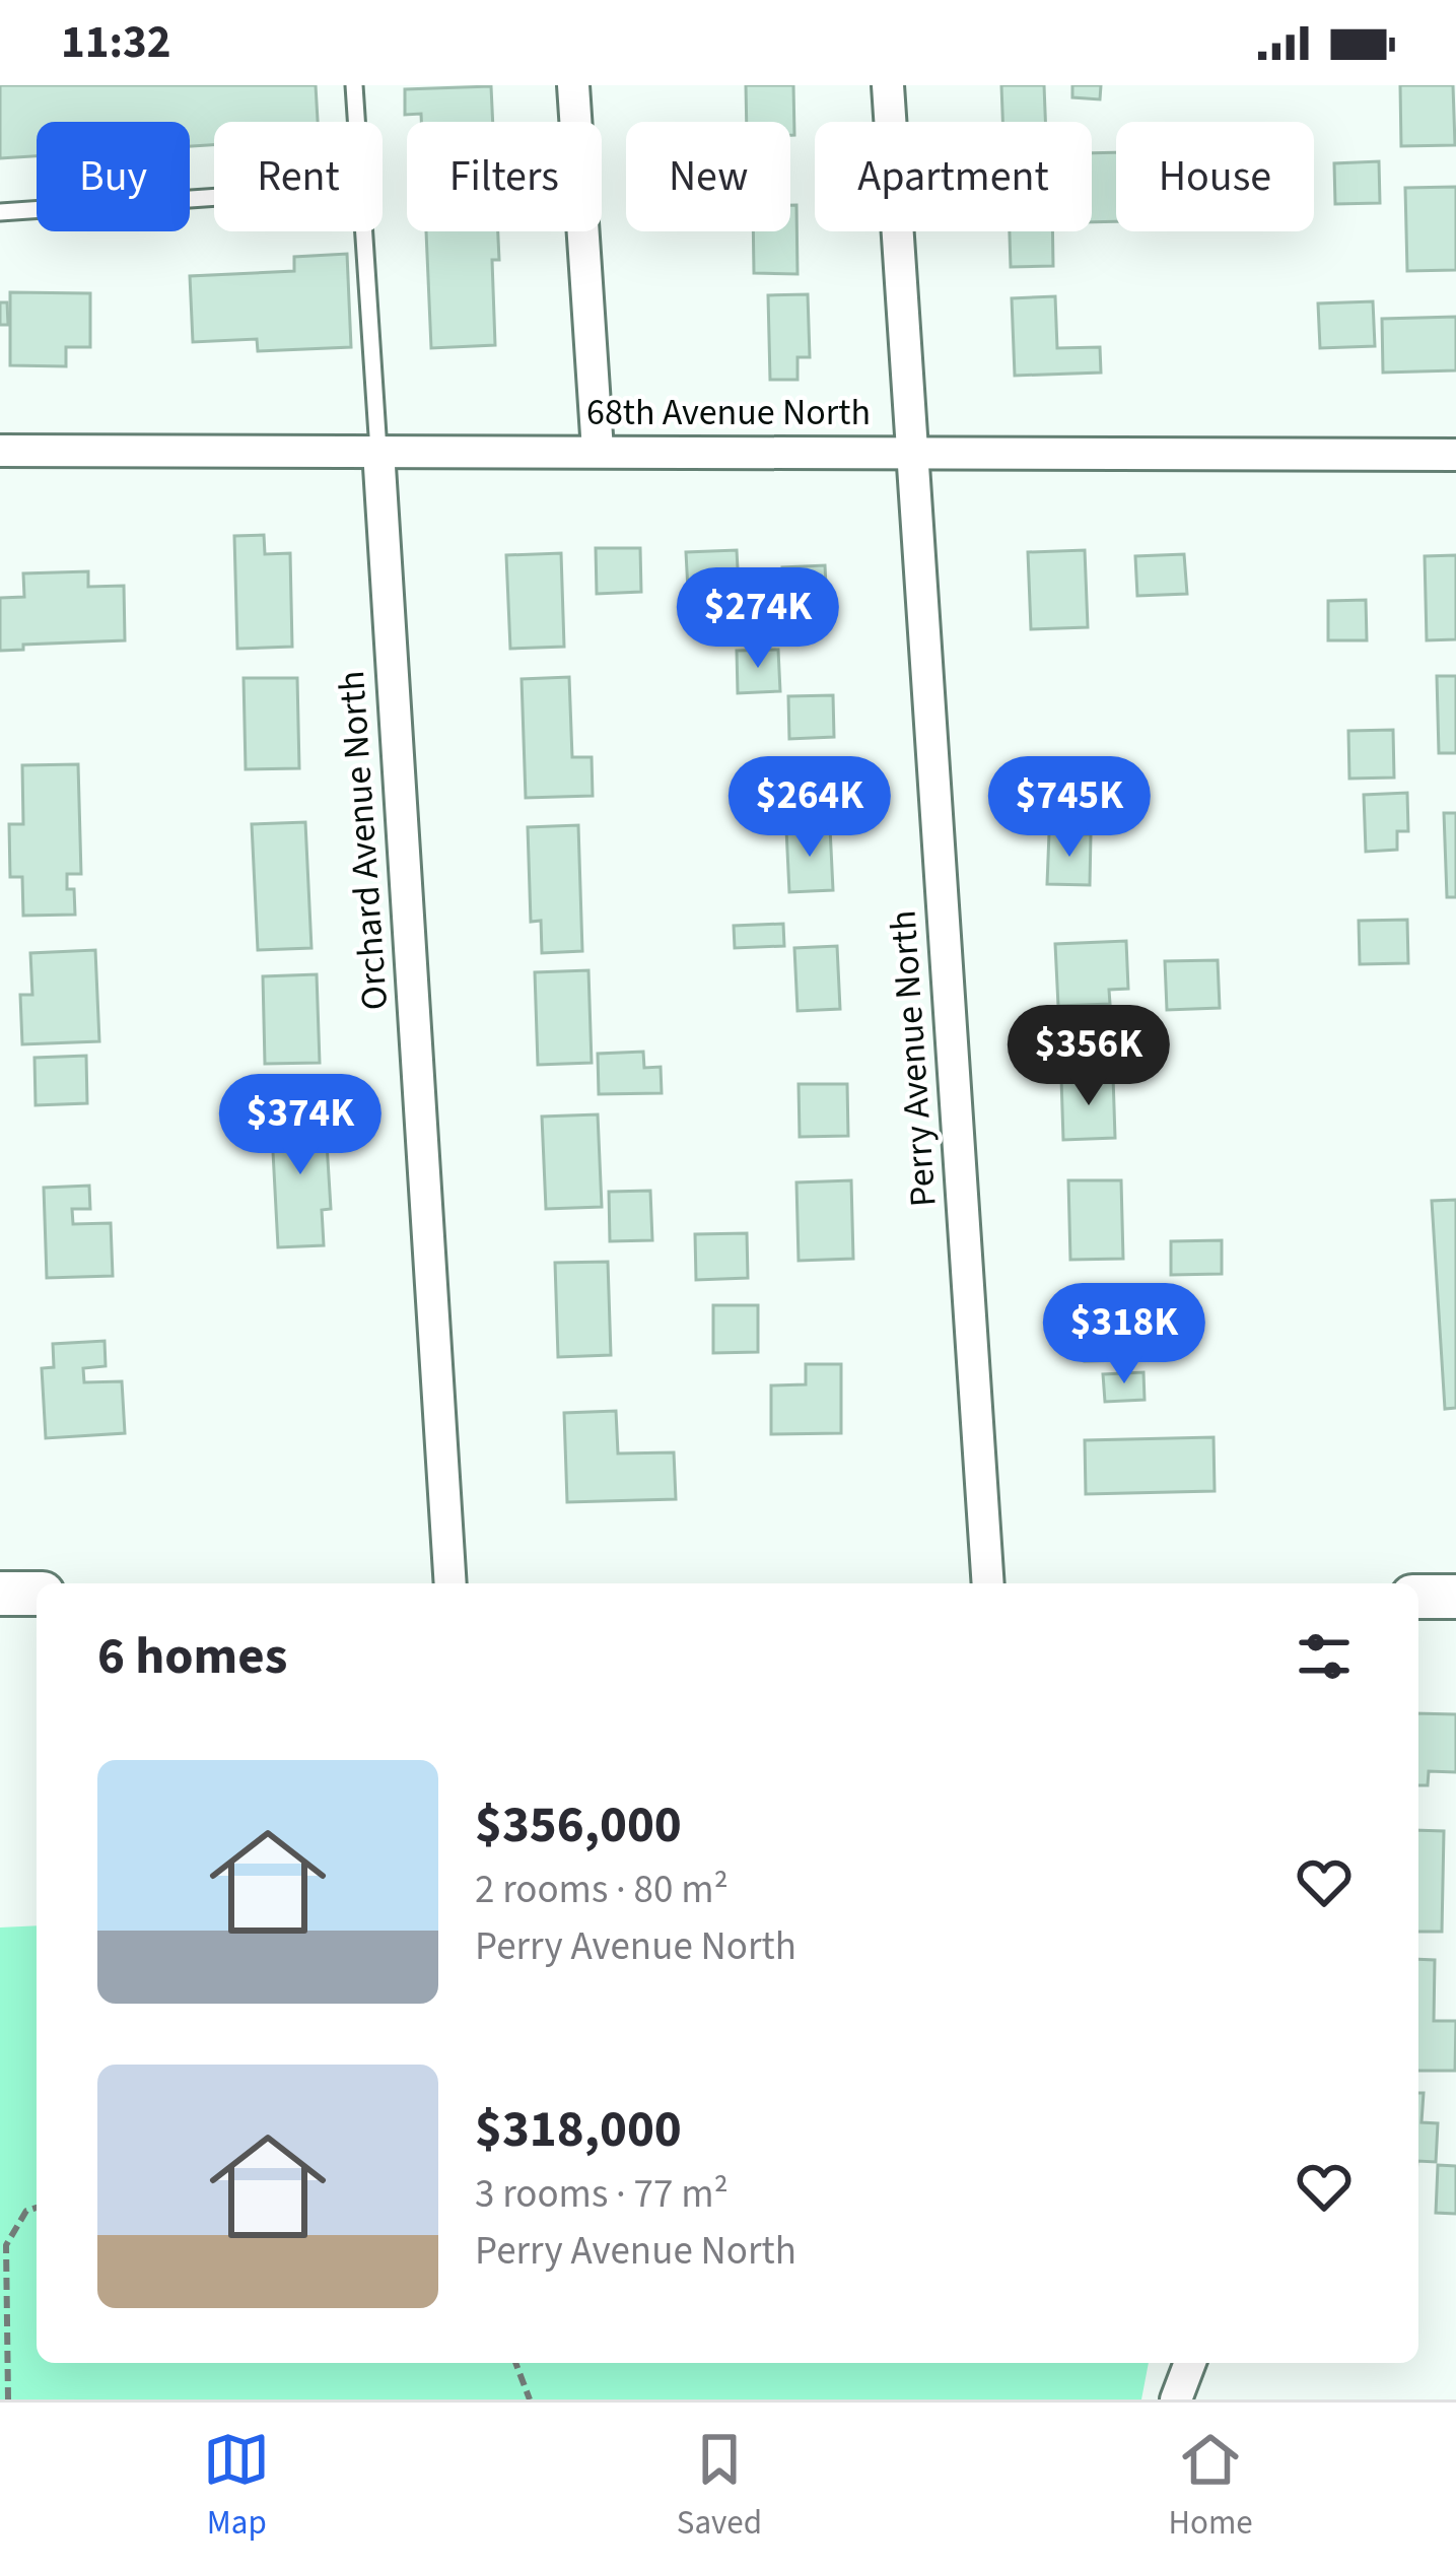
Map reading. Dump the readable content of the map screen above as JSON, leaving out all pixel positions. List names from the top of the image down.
{
  "streets": {
    "street": ["68th Avenue North", "Orchard Avenue North", "Perry Avenue North"]
  },
  "crossings": [
    ["68th Avenue North", "Orchard Avenue North"],
    ["68th Avenue North", "Perry Avenue North"]
  ],
  "page": {
    "status": "11:32",
    "chip": [
      "Buy",
      "Rent",
      "Filters",
      "New",
      "Apartment",
      "House"
    ],
    "price": [
      "$274K",
      "$264K",
      "$745K",
      "$356K",
      "$374K",
      "$318K"
    ],
    "heading": "6 homes",
    "list": [
      {
        "name": "$356,000",
        "note": "2 rooms · 80 m² · Perry Avenue North"
      },
      {
        "name": "$318,000",
        "note": "3 rooms · 77 m² · Perry Avenue North"
      }
    ],
    "tabs": ["Map", "Saved", "Home"]
  }
}
